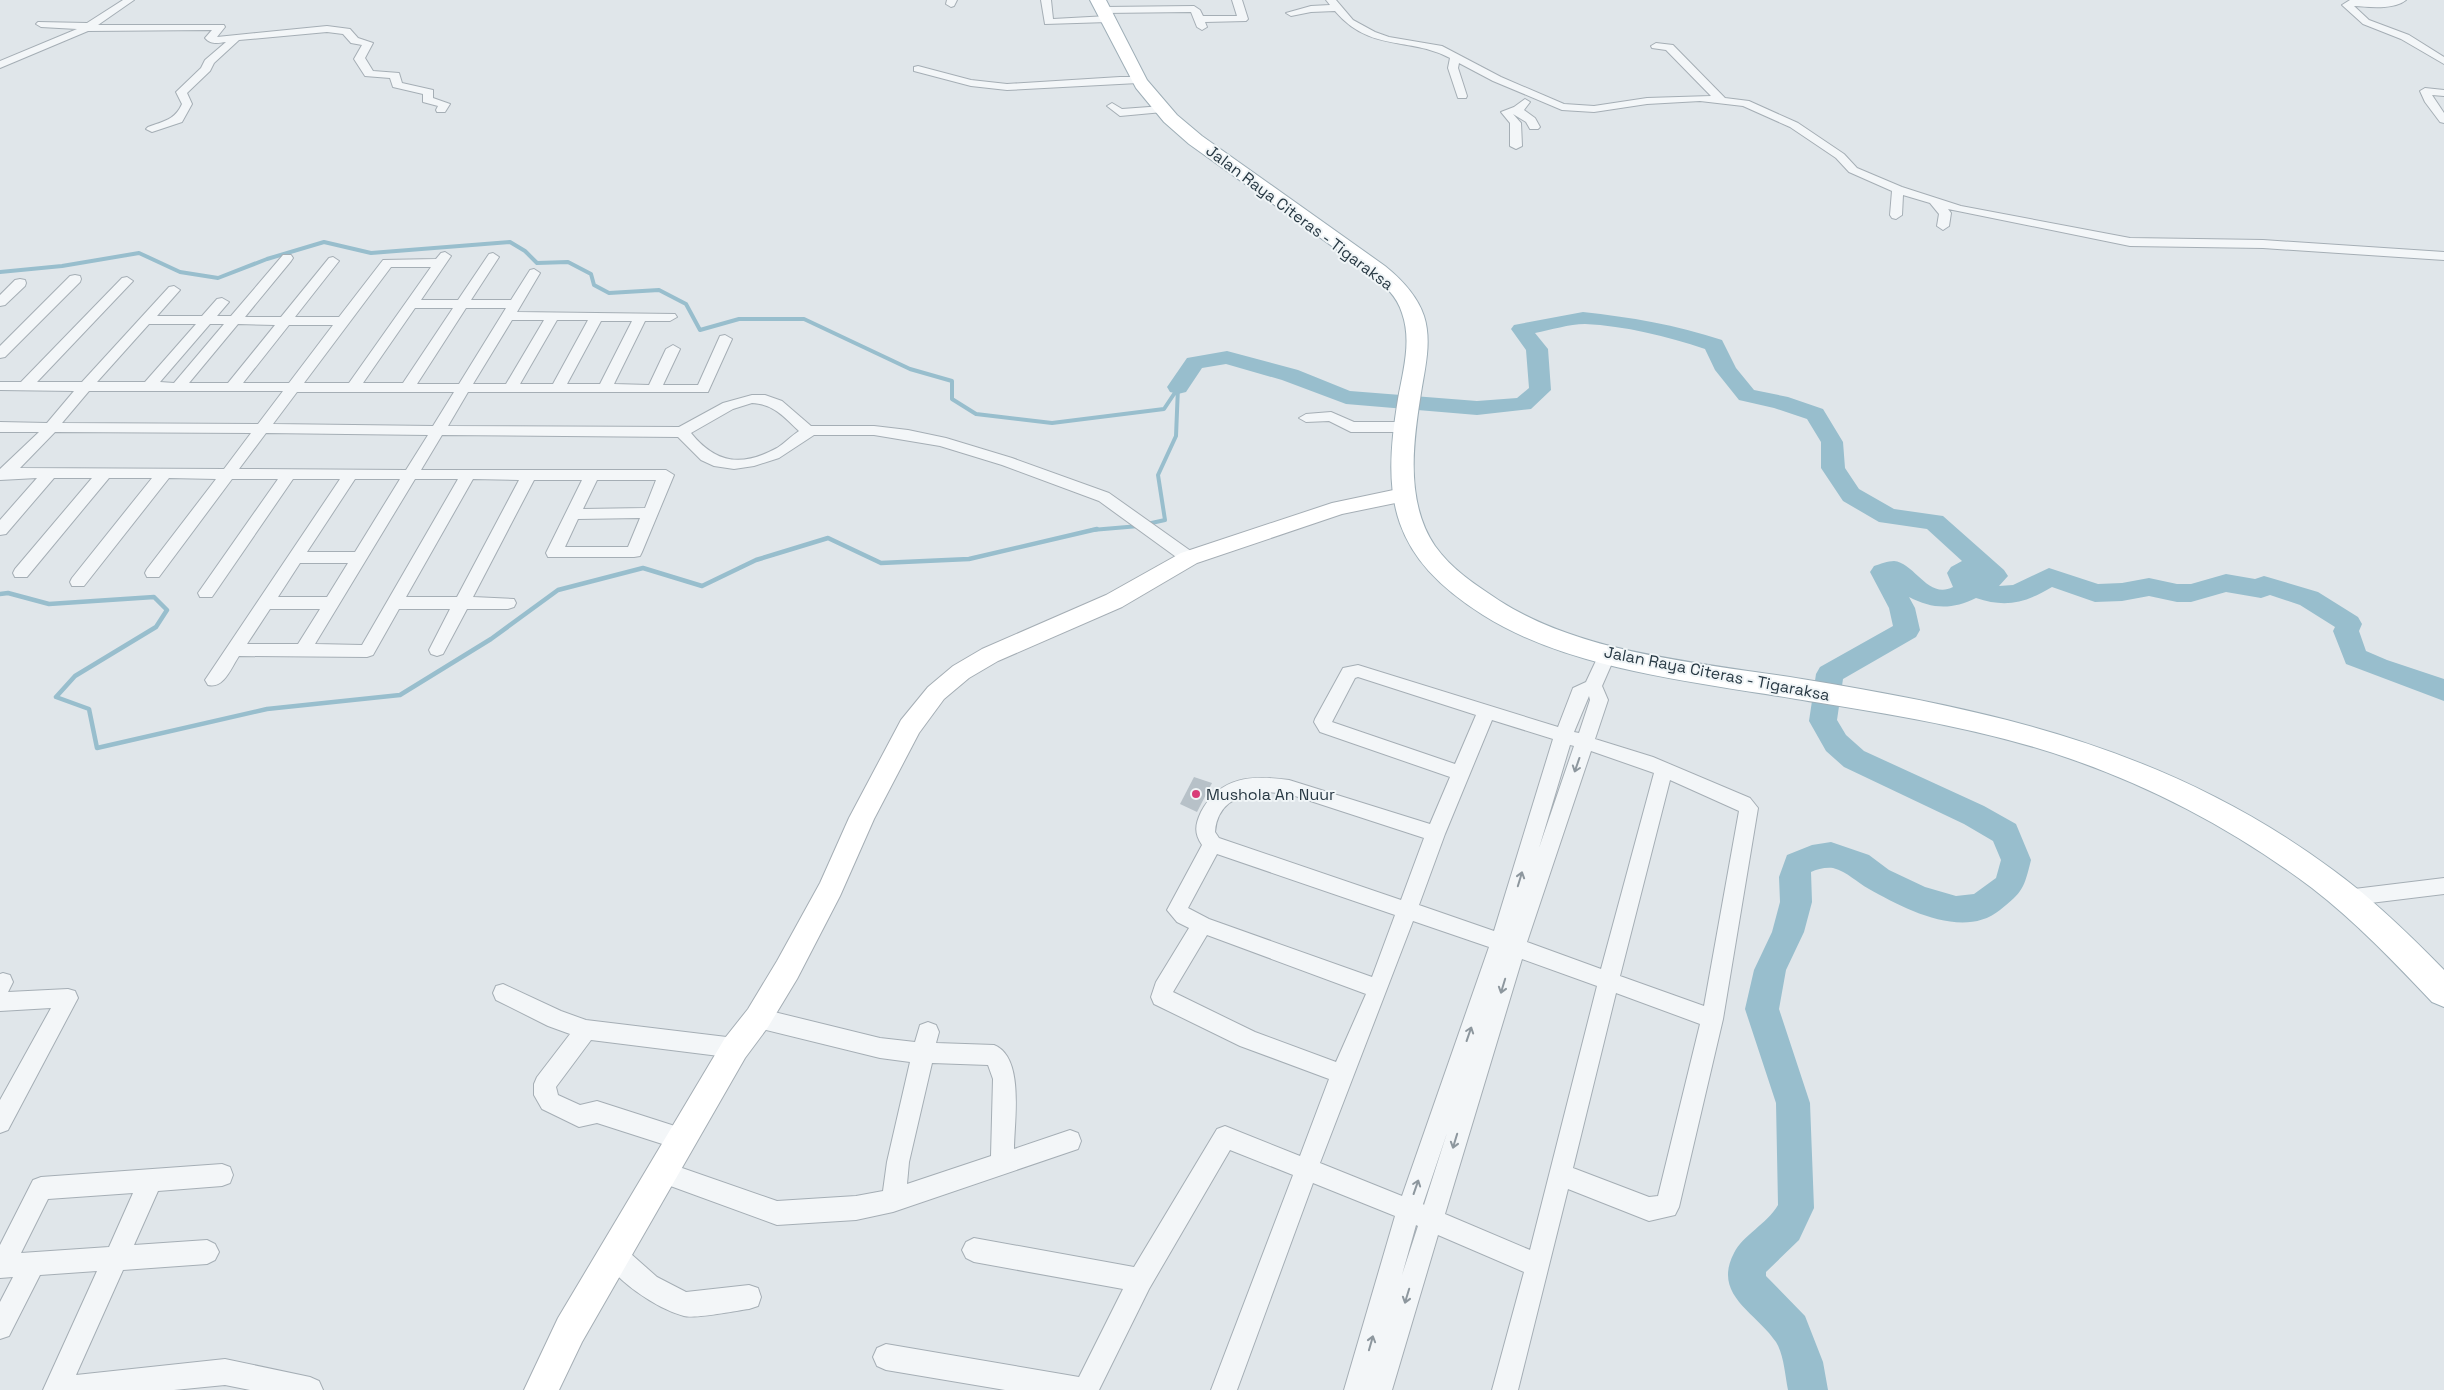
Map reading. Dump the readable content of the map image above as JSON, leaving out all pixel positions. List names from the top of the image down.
{
  "streets": {
    "main road": ["Jalan Raya Citeras - Tigaraksa"]
  },
  "places": ["Mushola An Nuur"]
}
